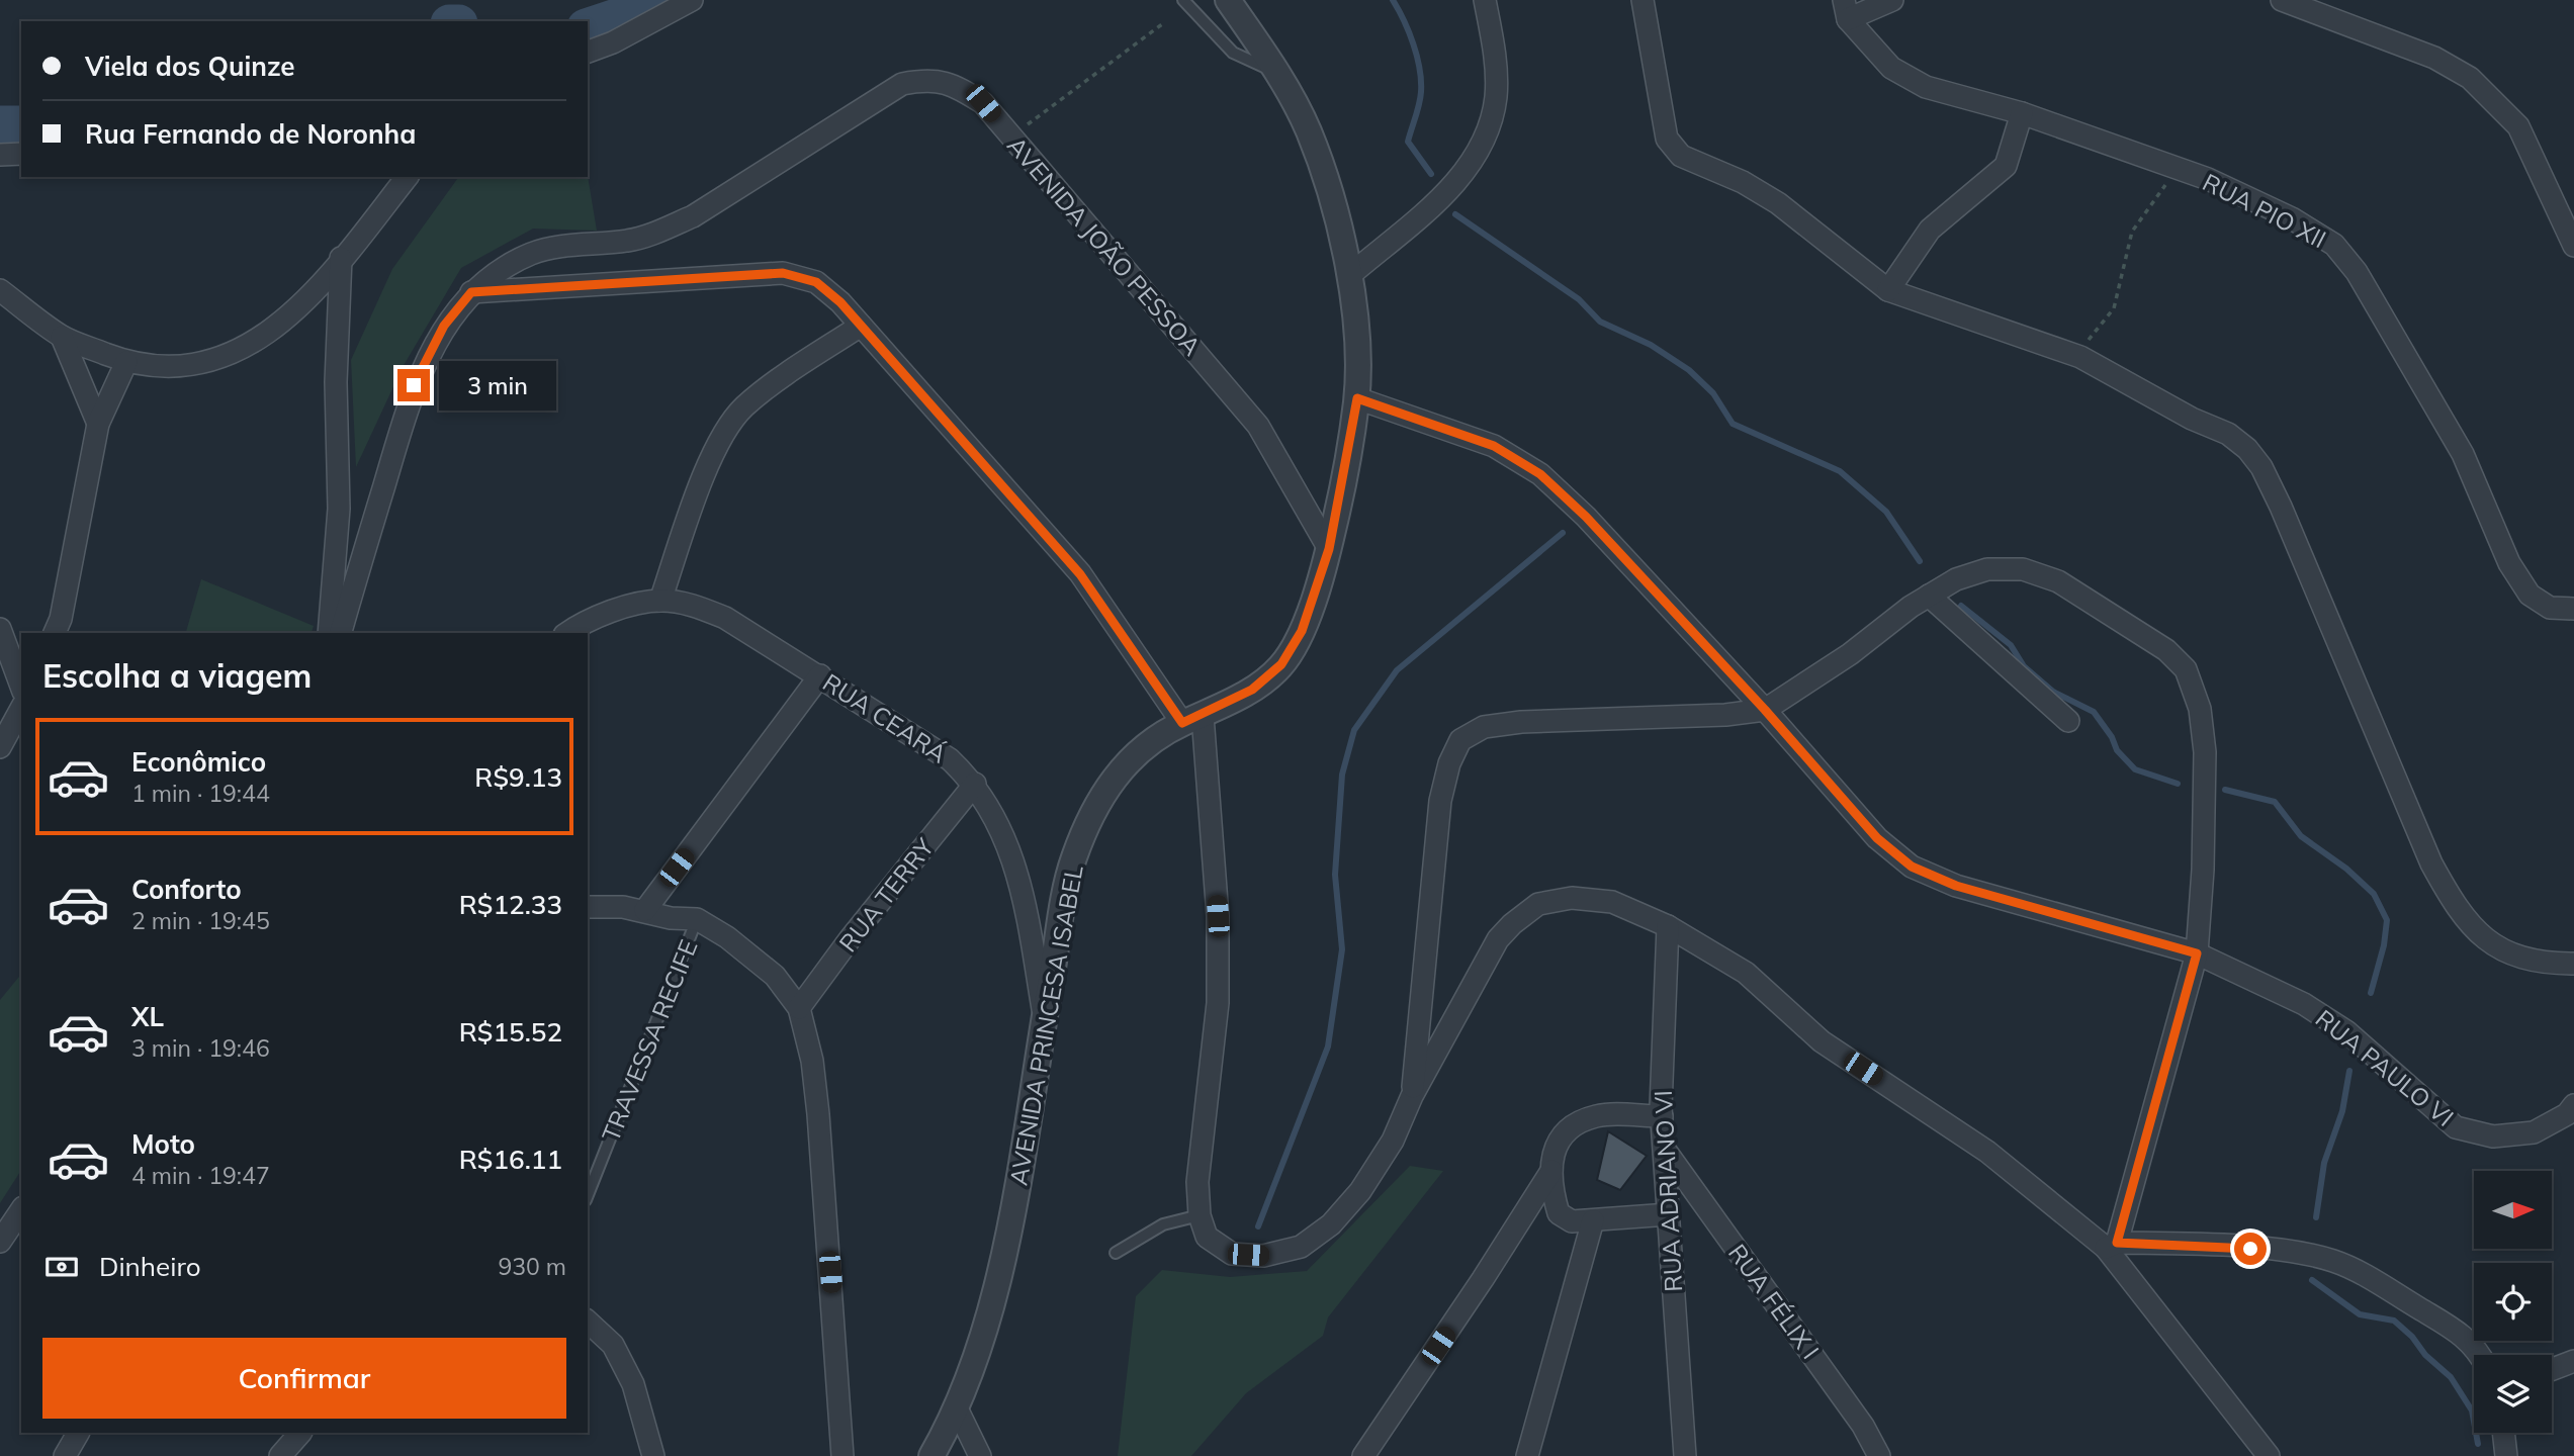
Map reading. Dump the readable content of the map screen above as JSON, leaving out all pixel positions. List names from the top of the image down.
{
  "streets": {
    "street": [
      "RUA PIO XII",
      "AVENIDA JOÃO PESSOA",
      "RUA CEARÁ",
      "RUA TERRY",
      "AVENIDA PRINCESA ISABEL",
      "RUA PAULO VI",
      "RUA ADRIANO VI",
      "RUA FÉLIX I"
    ],
    "lane": ["TRAVESSA RECIFE"]
  },
  "crossings": [
    ["AVENIDA JOÃO PESSOA", "AVENIDA PRINCESA ISABEL"],
    ["RUA CEARÁ", "RUA TERRY"],
    ["RUA CEARÁ", "AVENIDA PRINCESA ISABEL"],
    ["AVENIDA PRINCESA ISABEL", "RUA PAULO VI"],
    ["RUA ADRIANO VI", "RUA FÉLIX I"]
  ],
  "north": "right",
  "page": {
    "banner": ["Viela dos Quinze", "Rua Fernando de Noronha"],
    "bubble": "3 min",
    "heading": "Escolha a viagem",
    "list": [
      {
        "name": "Econômico",
        "note": "1 min · 19:44",
        "value": "R$9.13"
      },
      {
        "name": "Conforto",
        "note": "2 min · 19:45",
        "value": "R$12.33"
      },
      {
        "name": "XL",
        "note": "3 min · 19:46",
        "value": "R$15.52"
      },
      {
        "name": "Moto",
        "note": "4 min · 19:47",
        "value": "R$16.11"
      }
    ],
    "pay": ["Dinheiro", "930 m"],
    "buttons": "Confirmar"
  }
}
